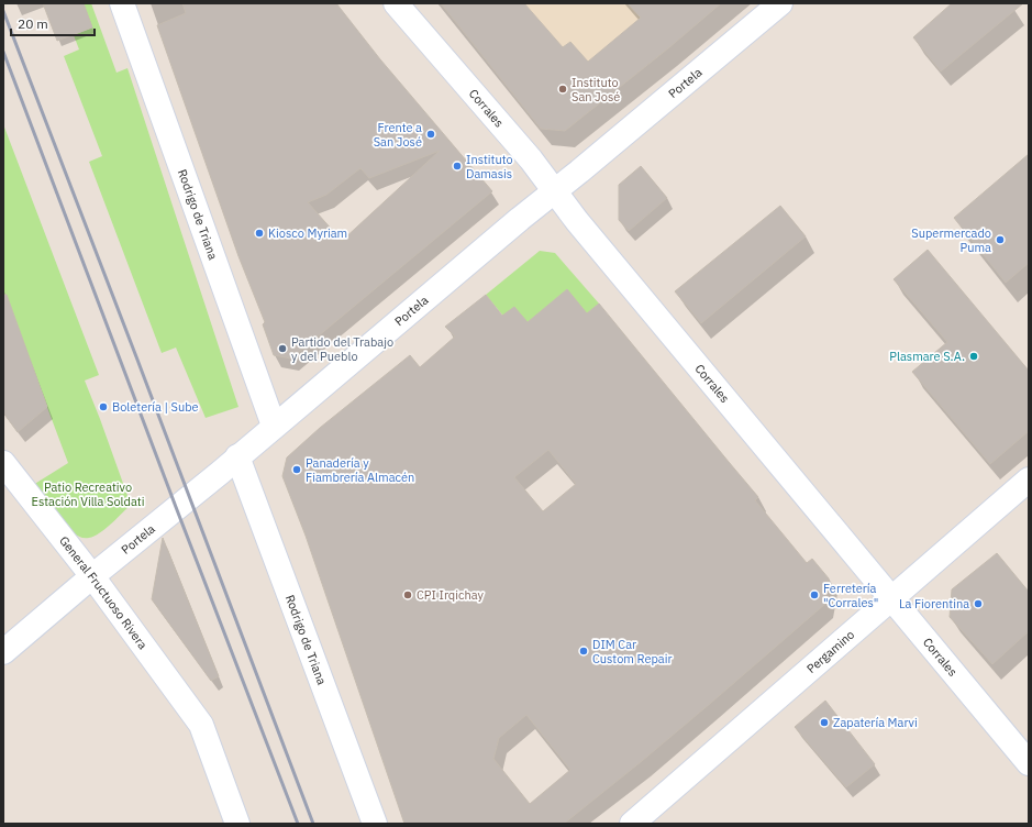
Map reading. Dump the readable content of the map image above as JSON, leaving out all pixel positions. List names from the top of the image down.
{
  "streets": {
    "street": [
      "Portela",
      "Corrales",
      "Rodrigo de Triana",
      "General Fructuoso Rivera",
      "Pergamino"
    ]
  },
  "crossings": [
    ["Portela", "Corrales"],
    ["Portela", "Rodrigo de Triana"],
    ["Portela", "General Fructuoso Rivera"],
    ["Corrales", "Pergamino"]
  ],
  "parks": ["Patio Recreativo Estación Villa Soldati"],
  "places": [
    "Instituto San José",
    "Frente a San José",
    "Instituto Damasis",
    "Kiosco Myriam",
    "Supermercado Puma",
    "Partido del Trabajo y del Pueblo",
    "Plasmare S.A.",
    "Boletería | Sube",
    "Panadería y Fiambrería Almacén",
    "CPI Irqichay",
    "Ferretería \"Corrales\"",
    "La Fiorentina",
    "DIM Car Custom Repair",
    "Zapatería Marvi"
  ],
  "scale_bar": "20 m"
}
